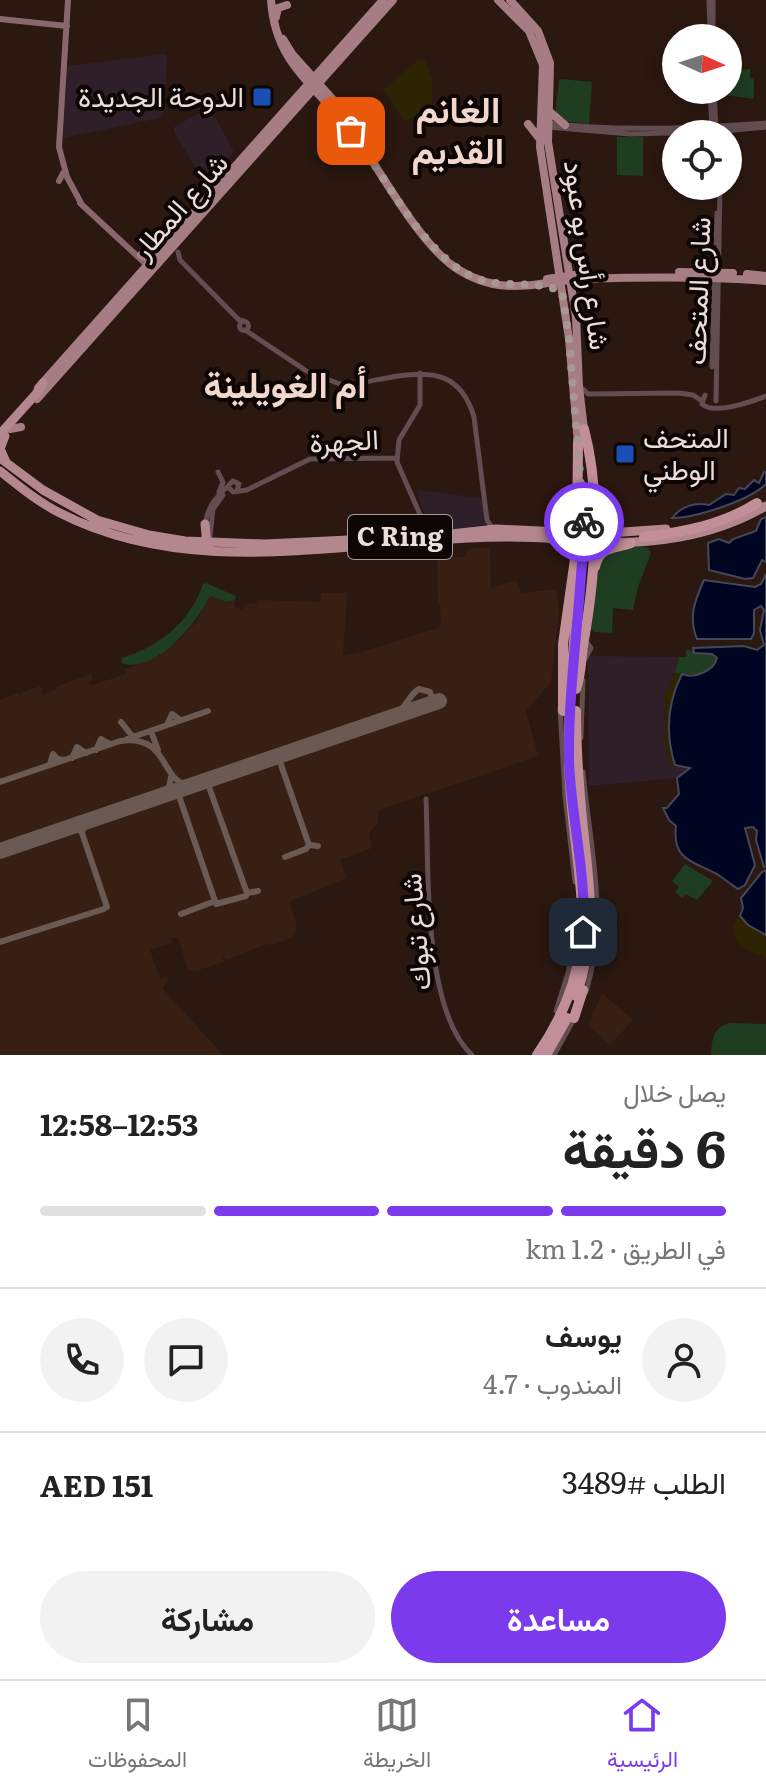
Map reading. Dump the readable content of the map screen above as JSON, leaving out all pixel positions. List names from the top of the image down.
{
  "streets": {
    "highway": ["شارع رأس بو عبود", "C Ring"],
    "main road": ["شارع المطار"],
    "street": ["شارع المتحف", "الجهرة", "شارع تبوك"]
  },
  "districts": ["الغانم القديم", "أم الغويلينة"],
  "places": {
    "transit": ["الدوحة الجديدة", "المتحف الوطني"]
  },
  "north": "right",
  "page": {
    "heading": ["6 دقيقة", "يصل خلال", "12:53–12:58"],
    "panel": [
      "يوسف",
      "المندوب · 4.7",
      "الطلب #3489",
      "AED 151"
    ],
    "bar": "في الطريق · 1.2 km",
    "buttons": ["مساعدة", "مشاركة"],
    "tabs": ["الرئيسية", "الخريطة", "المحفوظات"]
  }
}
